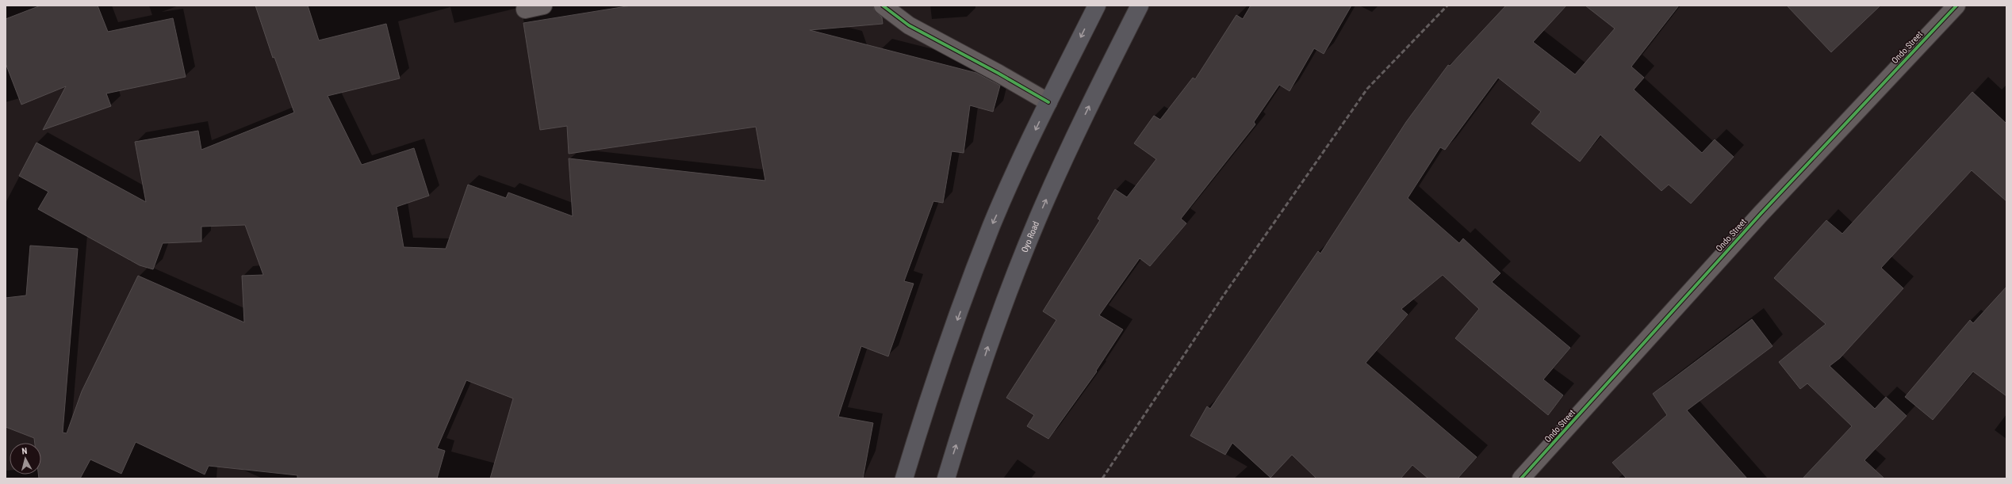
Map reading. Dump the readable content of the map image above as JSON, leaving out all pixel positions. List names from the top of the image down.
{
  "streets": {
    "main road": ["Oyo Road"],
    "street": ["Ondo Street"]
  },
  "north": "top"
}
